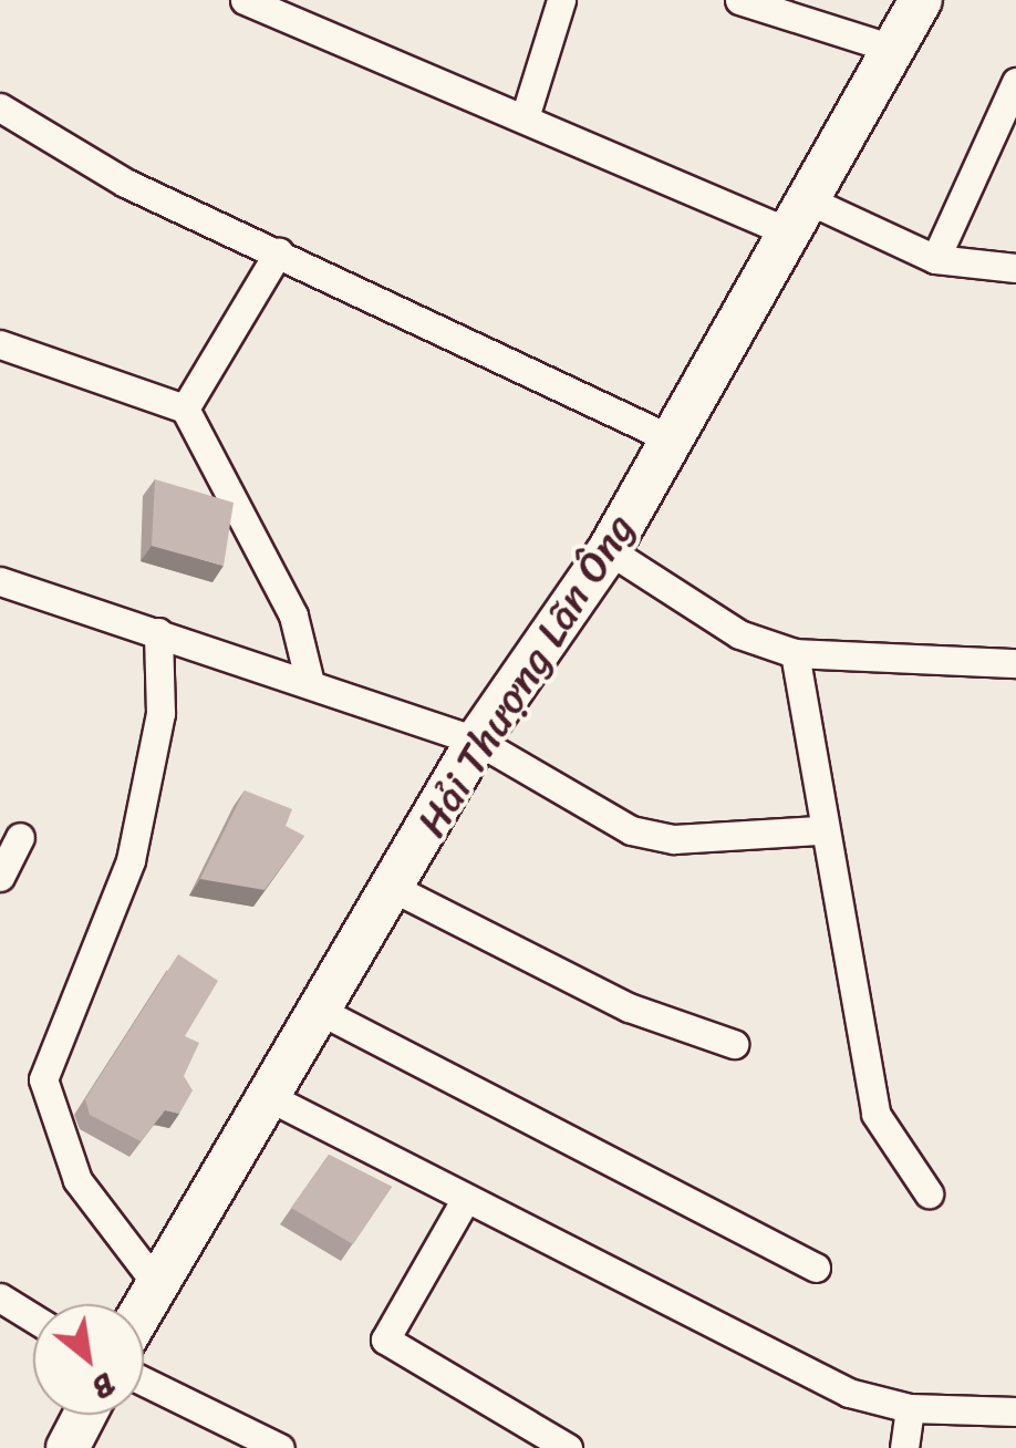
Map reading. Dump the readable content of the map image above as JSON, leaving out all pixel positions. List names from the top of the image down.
{
  "streets": {
    "street": ["Hải Thượng Lãn Ông"]
  },
  "north": "bottom right"
}
